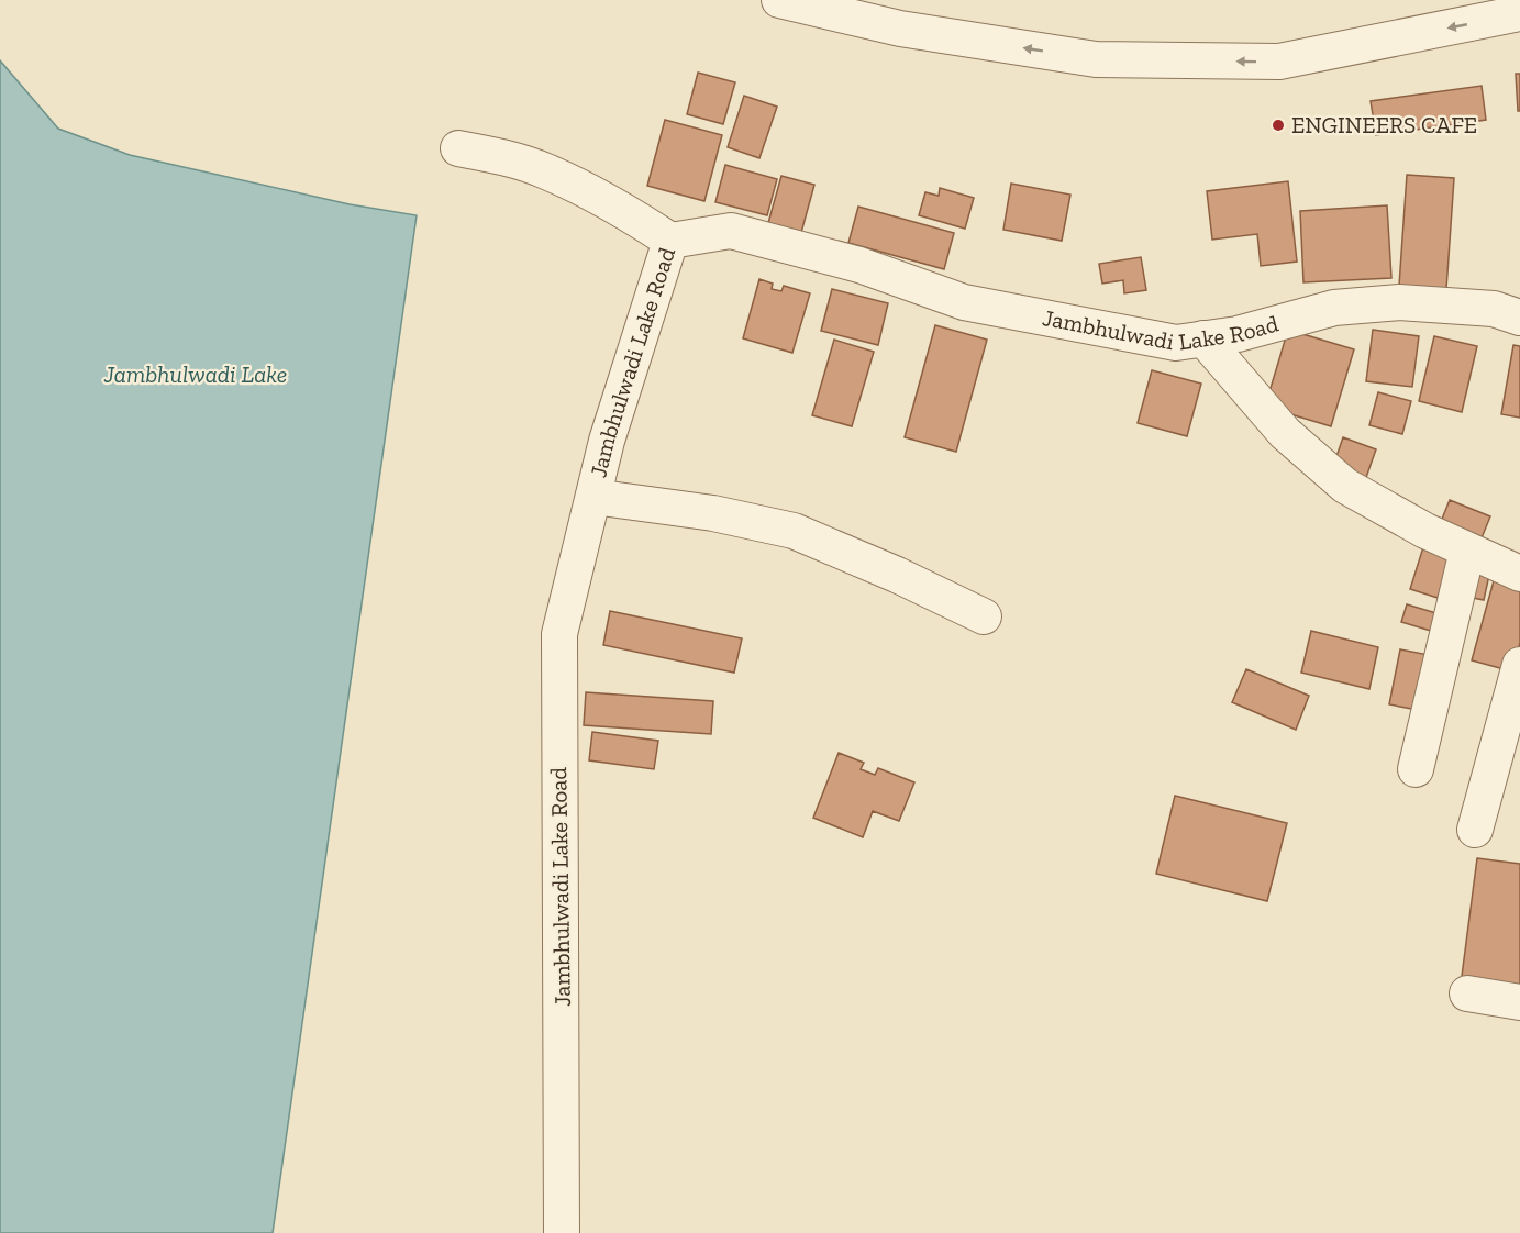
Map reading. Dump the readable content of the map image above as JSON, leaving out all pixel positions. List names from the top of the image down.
{
  "streets": {
    "street": ["Jambhulwadi Lake Road"]
  },
  "water": ["Jambhulwadi Lake"],
  "places": ["ENGINEERS CAFE"]
}
